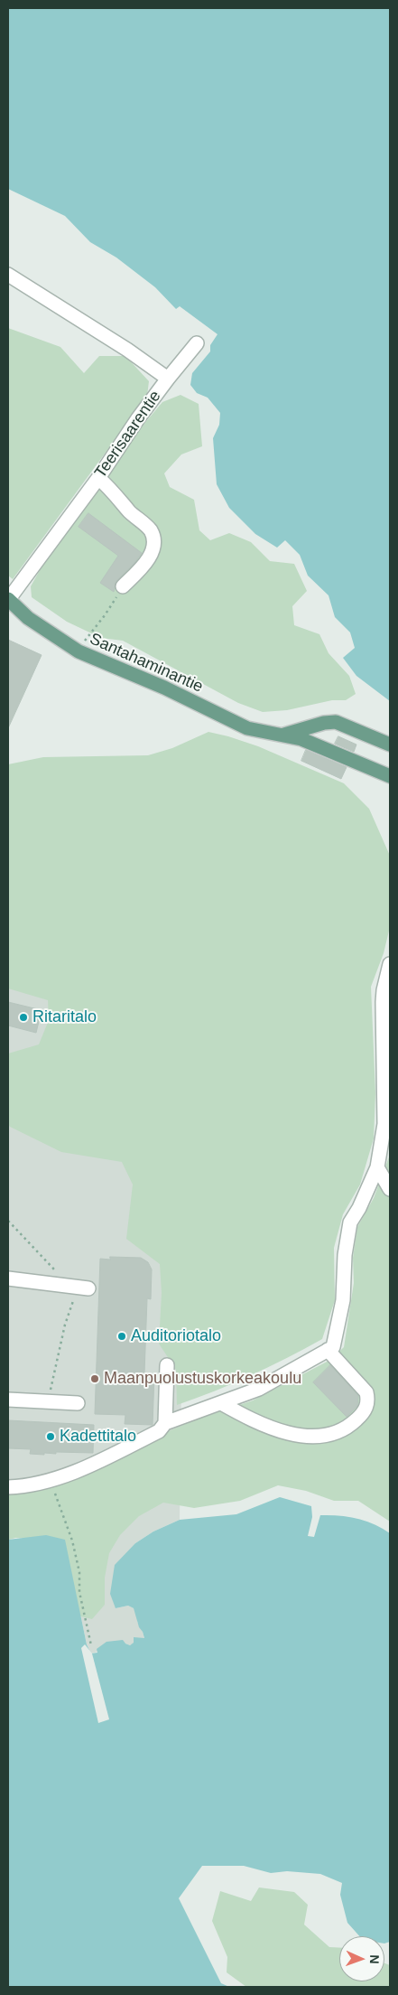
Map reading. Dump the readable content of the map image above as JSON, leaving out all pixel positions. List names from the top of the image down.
{
  "streets": {
    "main road": ["Santahaminantie"],
    "street": ["Teerisaarentie"]
  },
  "crossings": [
    ["Teerisaarentie", "Santahaminantie"]
  ],
  "places": [
    "Ritaritalo",
    "Auditoriotalo",
    "Maanpuolustuskorkeakoulu",
    "Kadettitalo"
  ],
  "north": "right"
}
